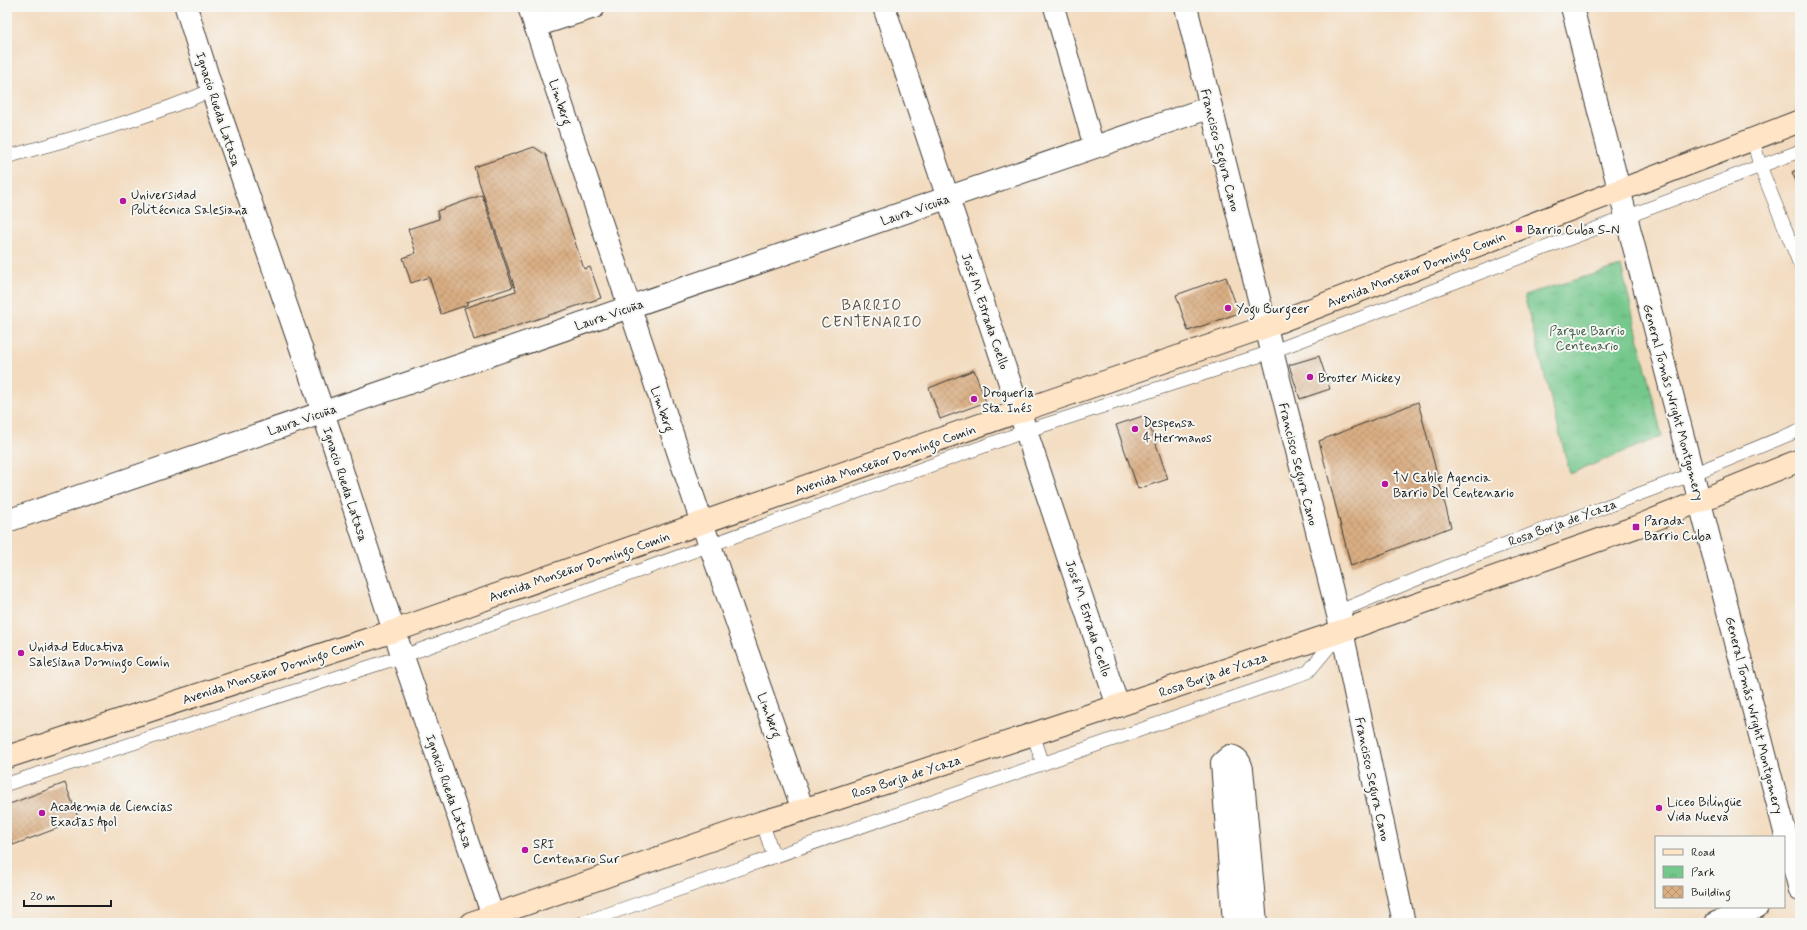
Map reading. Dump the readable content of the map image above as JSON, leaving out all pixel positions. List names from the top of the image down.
{
  "streets": {
    "main road": ["Avenida Monseñor Domingo Comin", "Rosa Borja de Ycaza"],
    "street": [
      "Limberg",
      "Ignacio Rueda Latasa",
      "Francisco Segura Cano",
      "Laura Vicuña",
      "José M. Estrada Coello",
      "General Tomás Wright Montgomery"
    ]
  },
  "crossings": [
    ["Limberg", "Laura Vicuña"],
    ["Limberg", "Avenida Monseñor Domingo Comin"],
    ["Limberg", "Rosa Borja de Ycaza"],
    ["Ignacio Rueda Latasa", "Laura Vicuña"],
    ["Ignacio Rueda Latasa", "Avenida Monseñor Domingo Comin"],
    ["Ignacio Rueda Latasa", "Rosa Borja de Ycaza"],
    ["Francisco Segura Cano", "Laura Vicuña"],
    ["Francisco Segura Cano", "Avenida Monseñor Domingo Comin"],
    ["Francisco Segura Cano", "Rosa Borja de Ycaza"],
    ["Laura Vicuña", "José M. Estrada Coello"],
    ["Avenida Monseñor Domingo Comin", "José M. Estrada Coello"],
    ["Avenida Monseñor Domingo Comin", "General Tomás Wright Montgomery"],
    ["José M. Estrada Coello", "Rosa Borja de Ycaza"],
    ["General Tomás Wright Montgomery", "Rosa Borja de Ycaza"]
  ],
  "districts": ["BARRIO CENTENARIO"],
  "parks": ["Parque Barrio Centenario"],
  "places": {
    "other": [
      "Universidad Politécnica Salesiana",
      "Yogu Burgeer",
      "Broster Mickey",
      "Droguería Sta. Inés",
      "Despensa 4 Hermanos",
      "TV Cable Agencia Barrio Del Centenario",
      "Unidad Educativa Salesiana Domingo Comín",
      "Liceo Bilingüe Vida Nueva",
      "Academia de Ciencias Exactas Apol",
      "SRI Centenario Sur"
    ],
    "transit": ["Barrio Cuba S-N", "Parada Barrio Cuba"]
  },
  "legend": ["Road", "Park", "Building"],
  "scale_bar": "20 m"
}
